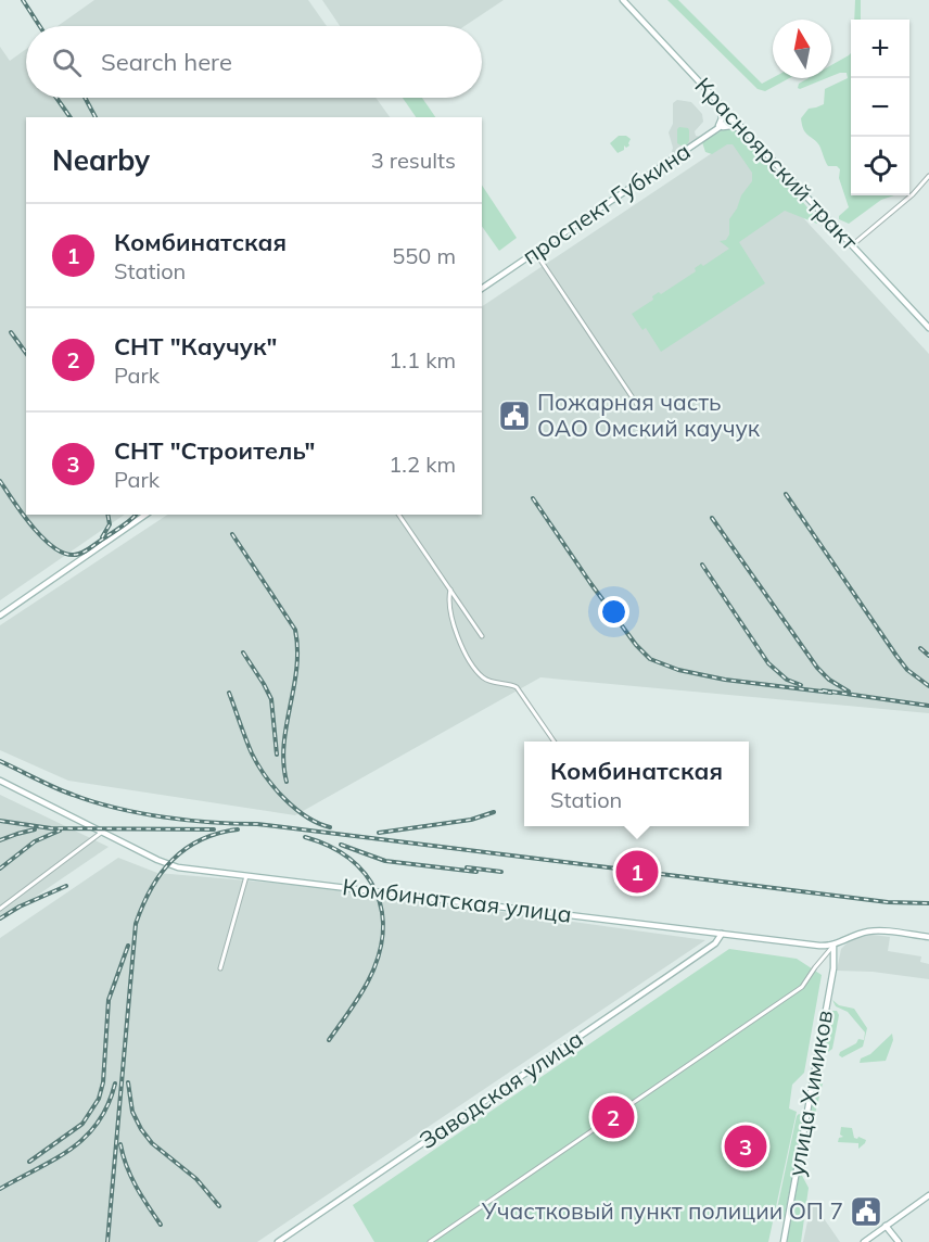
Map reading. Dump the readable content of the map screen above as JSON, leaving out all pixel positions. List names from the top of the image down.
{
  "streets": {
    "main road": [
      "Красноярский тракт",
      "проспект Губкина",
      "Комбинатская улица",
      "Заводская улица",
      "улица Химиков"
    ]
  },
  "crossings": [
    ["Красноярский тракт", "проспект Губкина"],
    ["Комбинатская улица", "Заводская улица"],
    ["Комбинатская улица", "улица Химиков"]
  ],
  "places": {
    "public building": ["Пожарная часть ОАО Омский каучук", "Участковый пункт полиции ОП 7"]
  },
  "north": "top",
  "page": {
    "map_buttons": ["+", "−"],
    "search": "Search here",
    "heading": ["Nearby", "3 results"],
    "list": [
      {
        "mark": "1",
        "name": "Комбинатская",
        "note": "Station",
        "value": "550 m"
      },
      {
        "mark": "2",
        "name": "СНТ \"Каучук\"",
        "note": "Park",
        "value": "1.1 km"
      },
      {
        "mark": "3",
        "name": "СНТ \"Строитель\"",
        "note": "Park",
        "value": "1.2 km"
      }
    ],
    "popup": ["Комбинатская", "Station"],
    "pins": ["1", "2", "3"]
  }
}
